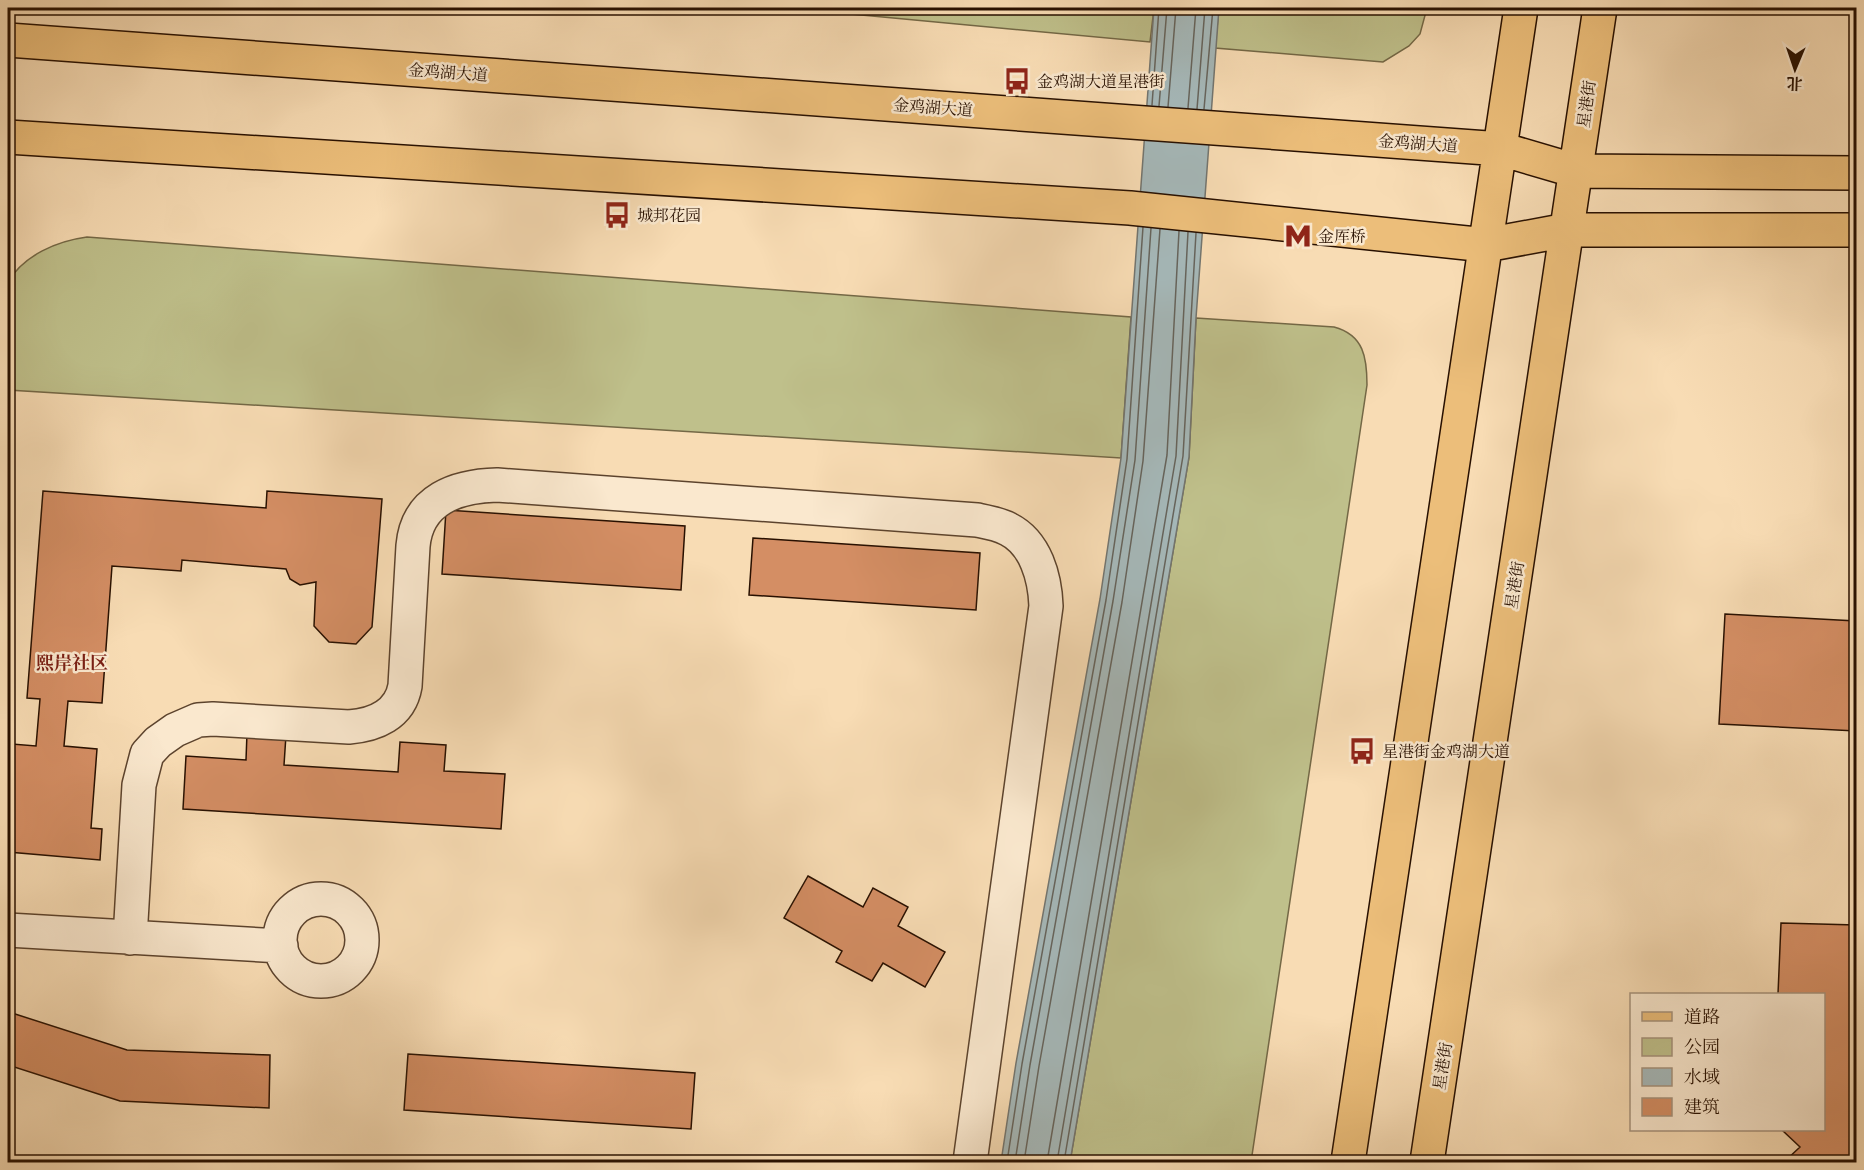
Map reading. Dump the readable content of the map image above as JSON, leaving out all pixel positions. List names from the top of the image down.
{
  "streets": {
    "main road": ["金鸡湖大道", "星港街"]
  },
  "crossings": [
    ["金鸡湖大道", "星港街"]
  ],
  "districts": ["熙岸社区"],
  "places": {
    "bus stop": ["金鸡湖大道星港街", "城邦花园", "星港街金鸡湖大道"],
    "metro station": ["金厍桥"]
  },
  "legend": [
    "道路",
    "公园",
    "水域",
    "建筑"
  ],
  "north": "bottom"
}
